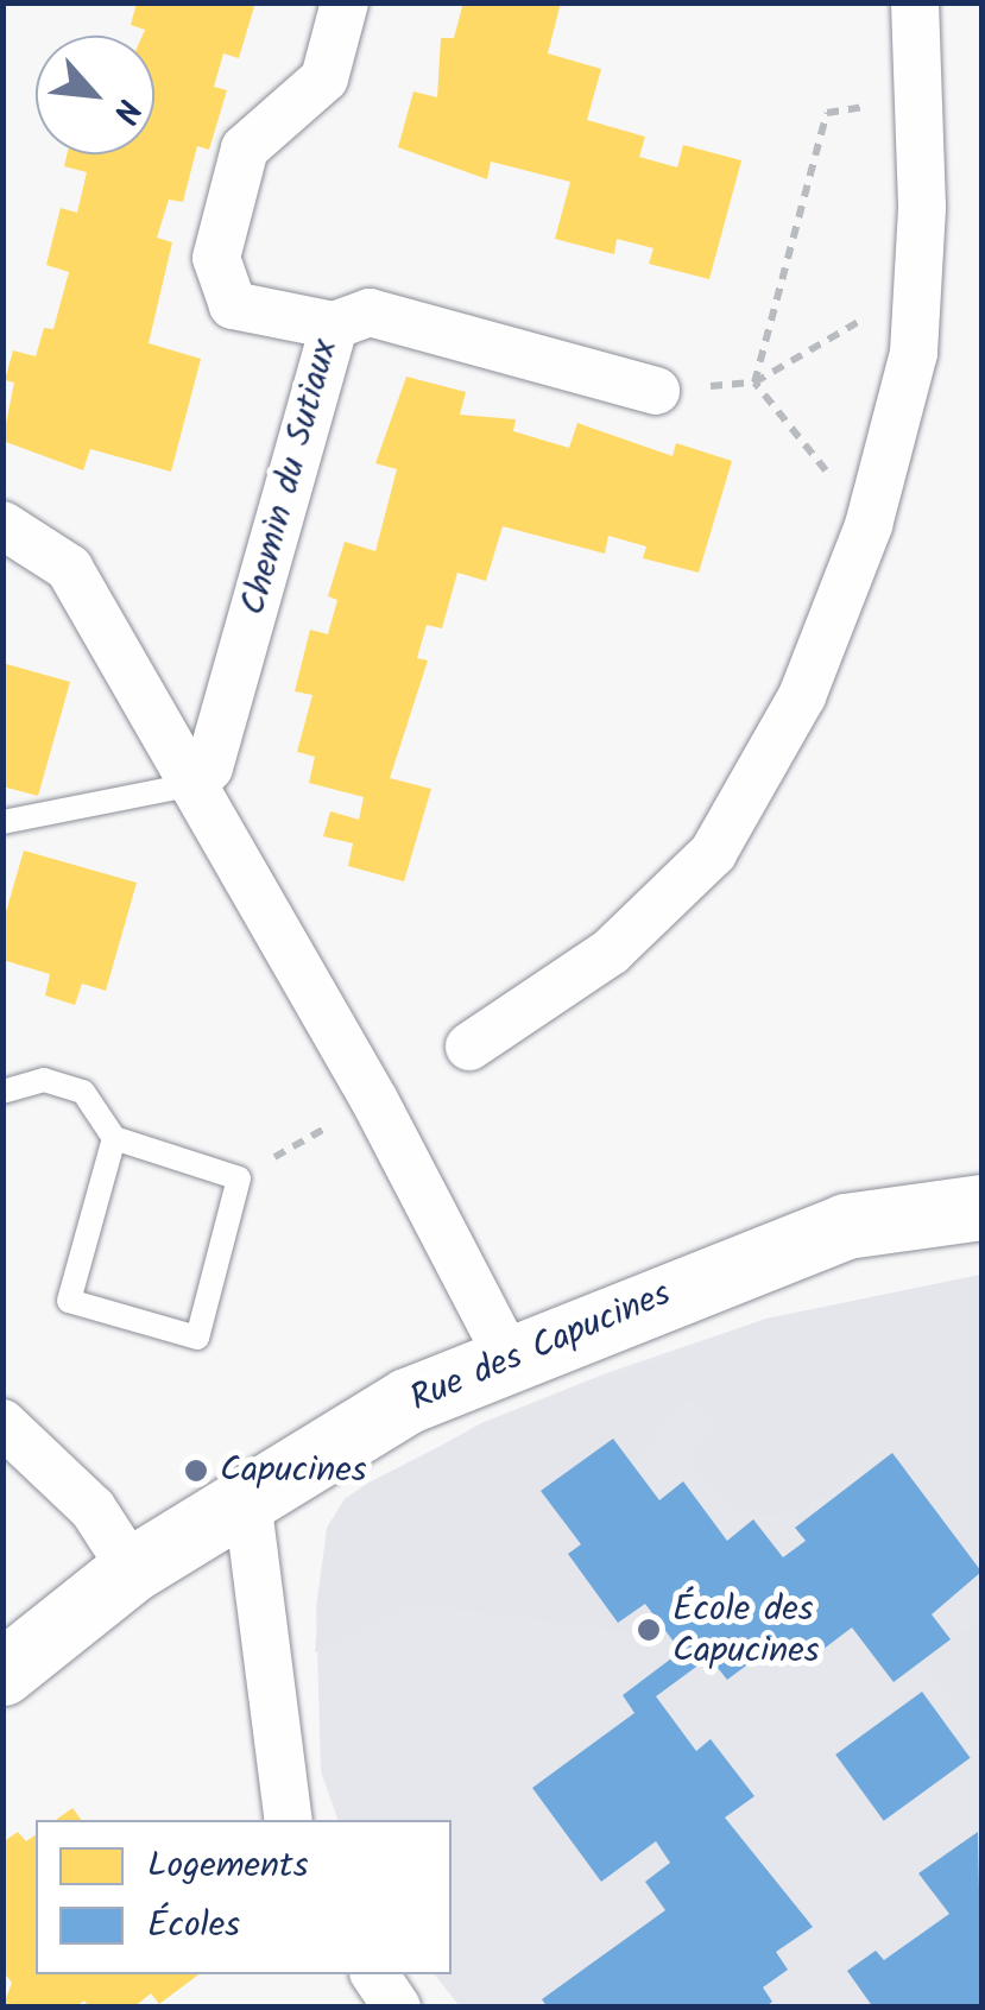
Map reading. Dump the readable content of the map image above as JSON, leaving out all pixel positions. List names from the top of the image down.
{
  "streets": {
    "street": ["Chemin du Sutiaux", "Rue des Capucines"]
  },
  "places": ["Capucines", "École des Capucines"],
  "legend": ["Logements", "Écoles"],
  "north": "bottom right"
}
